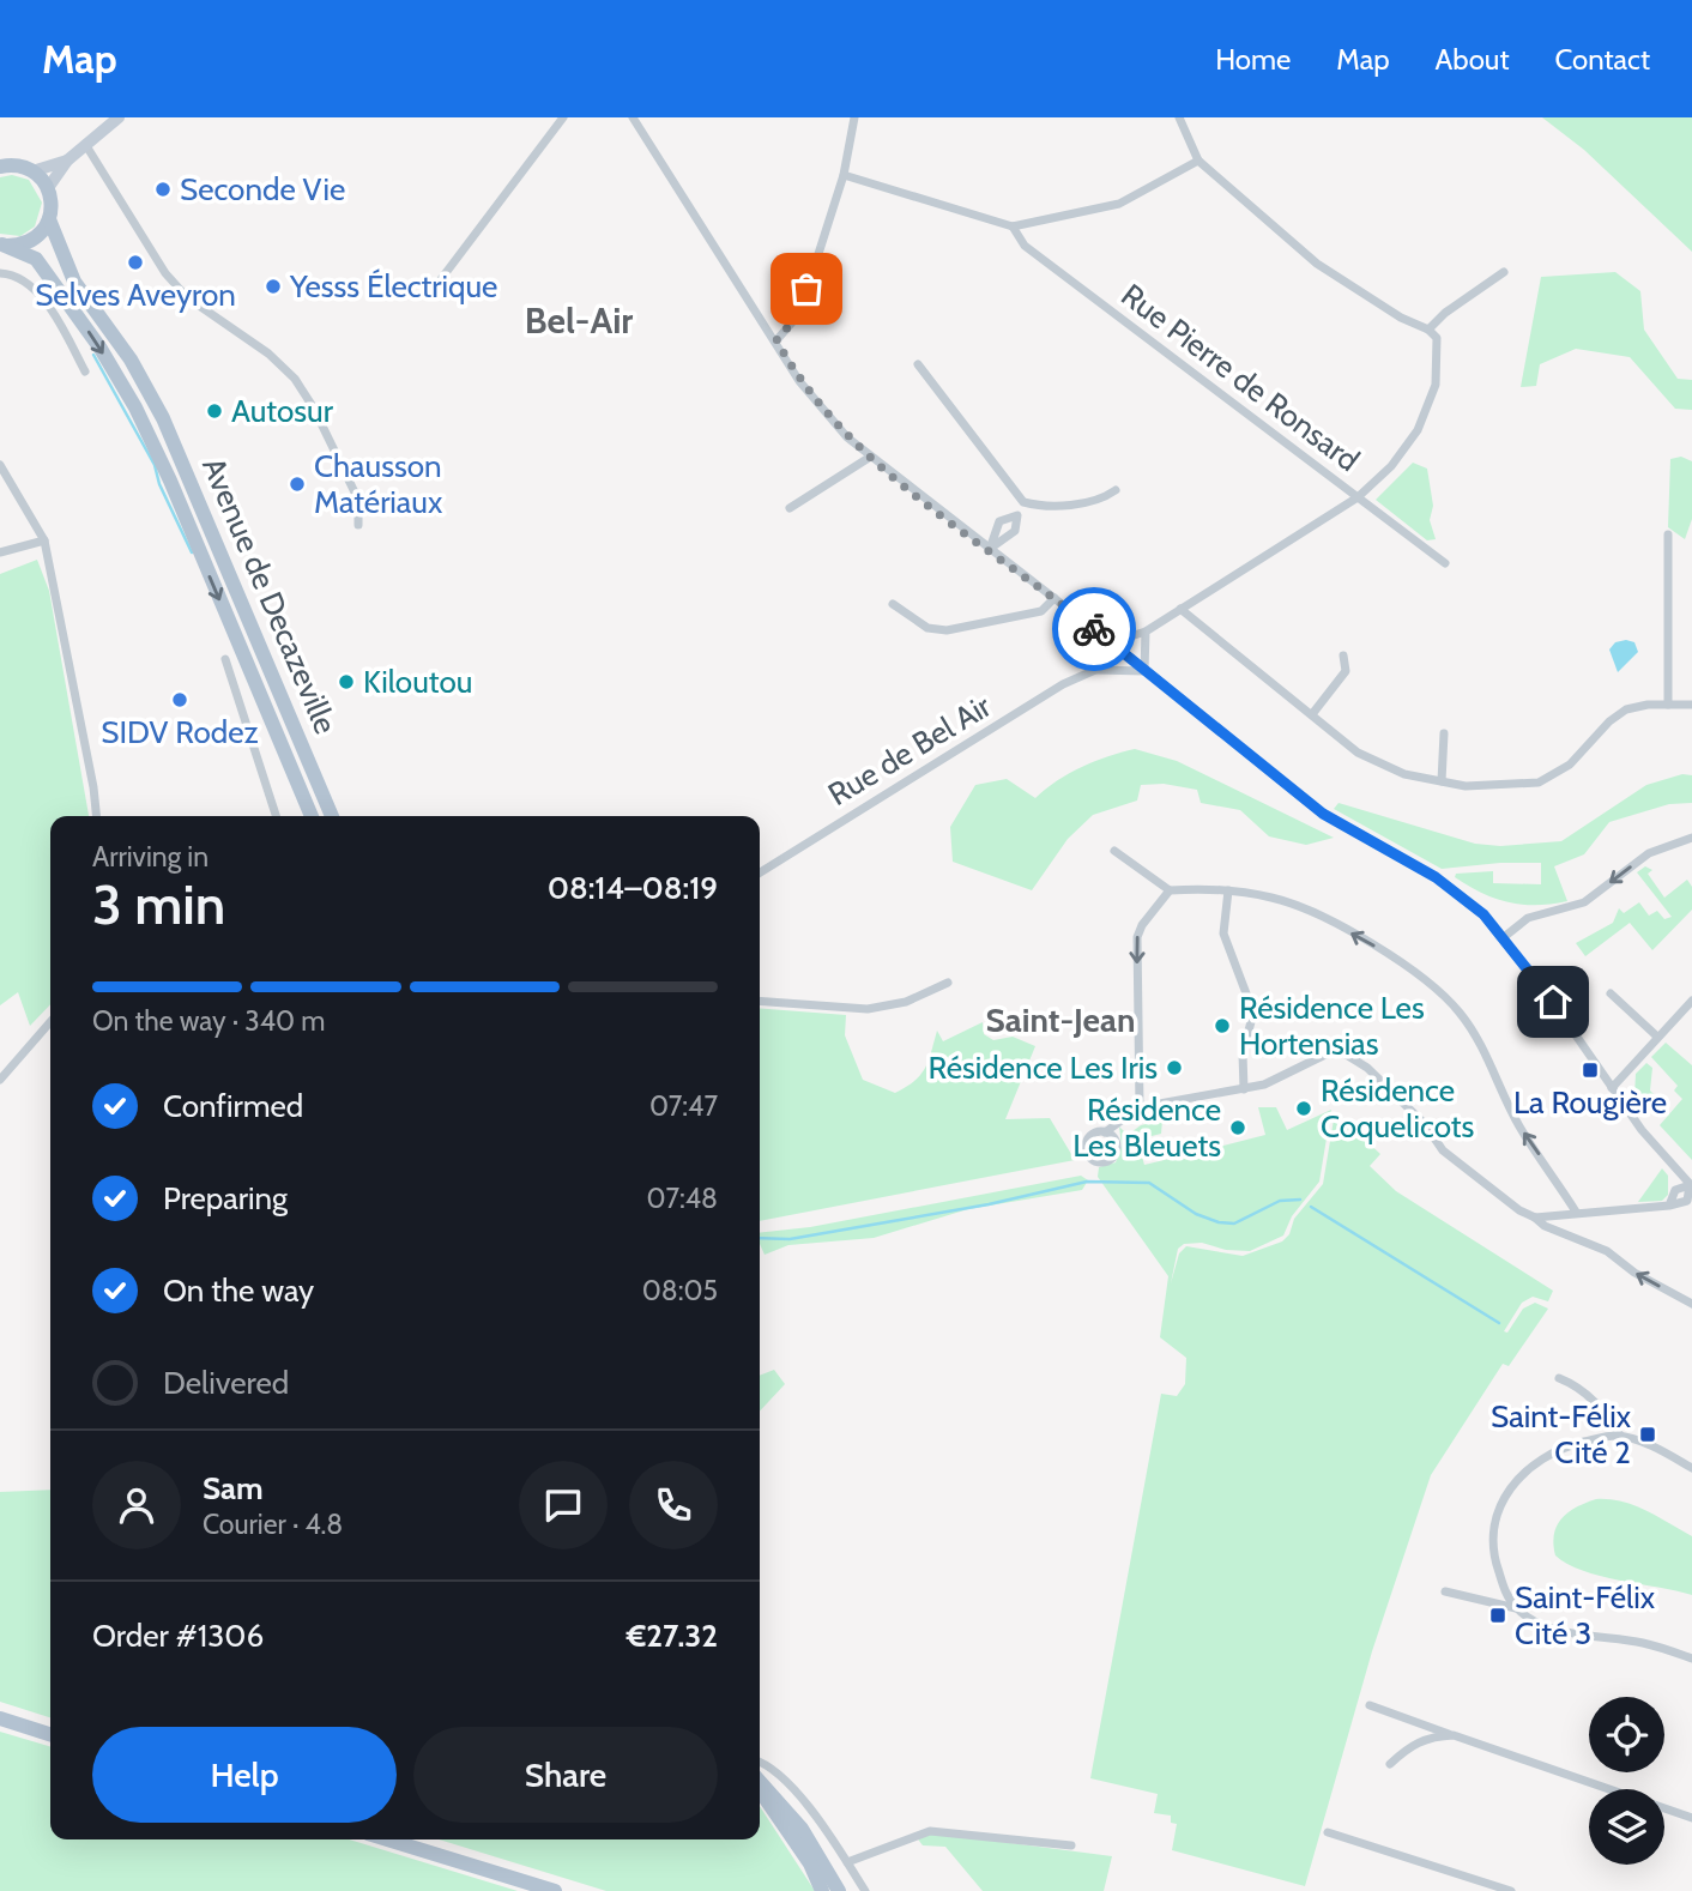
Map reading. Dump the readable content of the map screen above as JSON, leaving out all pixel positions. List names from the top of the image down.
{
  "streets": {
    "main road": ["Avenue de Decazeville"],
    "street": ["Rue Pierre de Ronsard", "Rue de Bel Air"]
  },
  "districts": ["Bel-Air", "Saint-Jean"],
  "places": {
    "other": [
      "Seconde Vie",
      "Selves Aveyron",
      "Yesss Électrique",
      "Autosur",
      "Chausson Matériaux",
      "Kiloutou",
      "SIDV Rodez",
      "Résidence Les Hortensias",
      "Résidence Les Iris",
      "Résidence Coquelicots",
      "Résidence Les Bleuets"
    ],
    "transit": ["La Rougière", "Saint-Félix Cité 2", "Saint-Félix Cité 3"]
  },
  "page": {
    "header": "Map",
    "nav": [
      "Home",
      "Map",
      "About",
      "Contact"
    ],
    "heading": ["3 min", "Arriving in", "08:14–08:19"],
    "panel": [
      "Sam",
      "Courier · 4.8",
      "Order #1306",
      "€27.32"
    ],
    "bar": "On the way · 340 m",
    "list": [
      ["Confirmed", "07:47"],
      ["Preparing", "07:48"],
      ["On the way", "08:05"],
      "Delivered"
    ],
    "buttons": ["Help", "Share"]
  }
}
